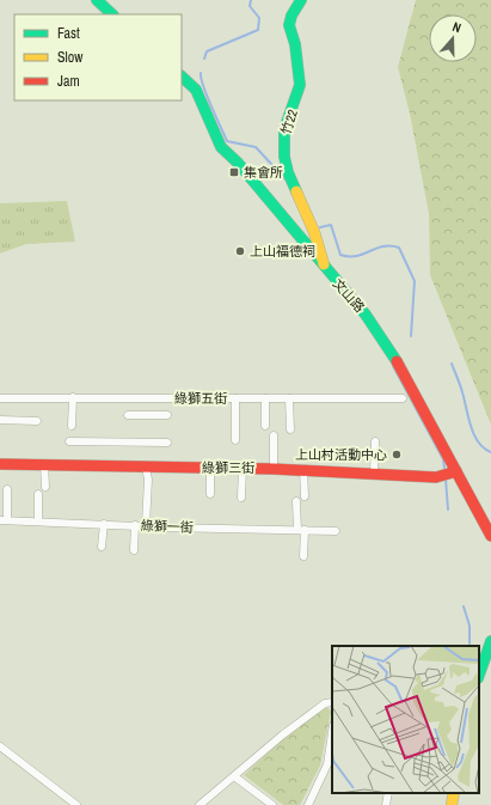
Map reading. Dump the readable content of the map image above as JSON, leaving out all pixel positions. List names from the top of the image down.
{
  "streets": {
    "street": [
      "竹22",
      "文山路",
      "綠獅五街",
      "綠獅三街",
      "綠獅一街"
    ]
  },
  "crossings": [
    ["竹22", "文山路"],
    ["文山路", "綠獅三街"]
  ],
  "places": {
    "transit": ["集會所"],
    "other": ["上山福德祠", "上山村活動中心"]
  },
  "legend": ["Fast", "Slow", "Jam"],
  "north": "top"
}
